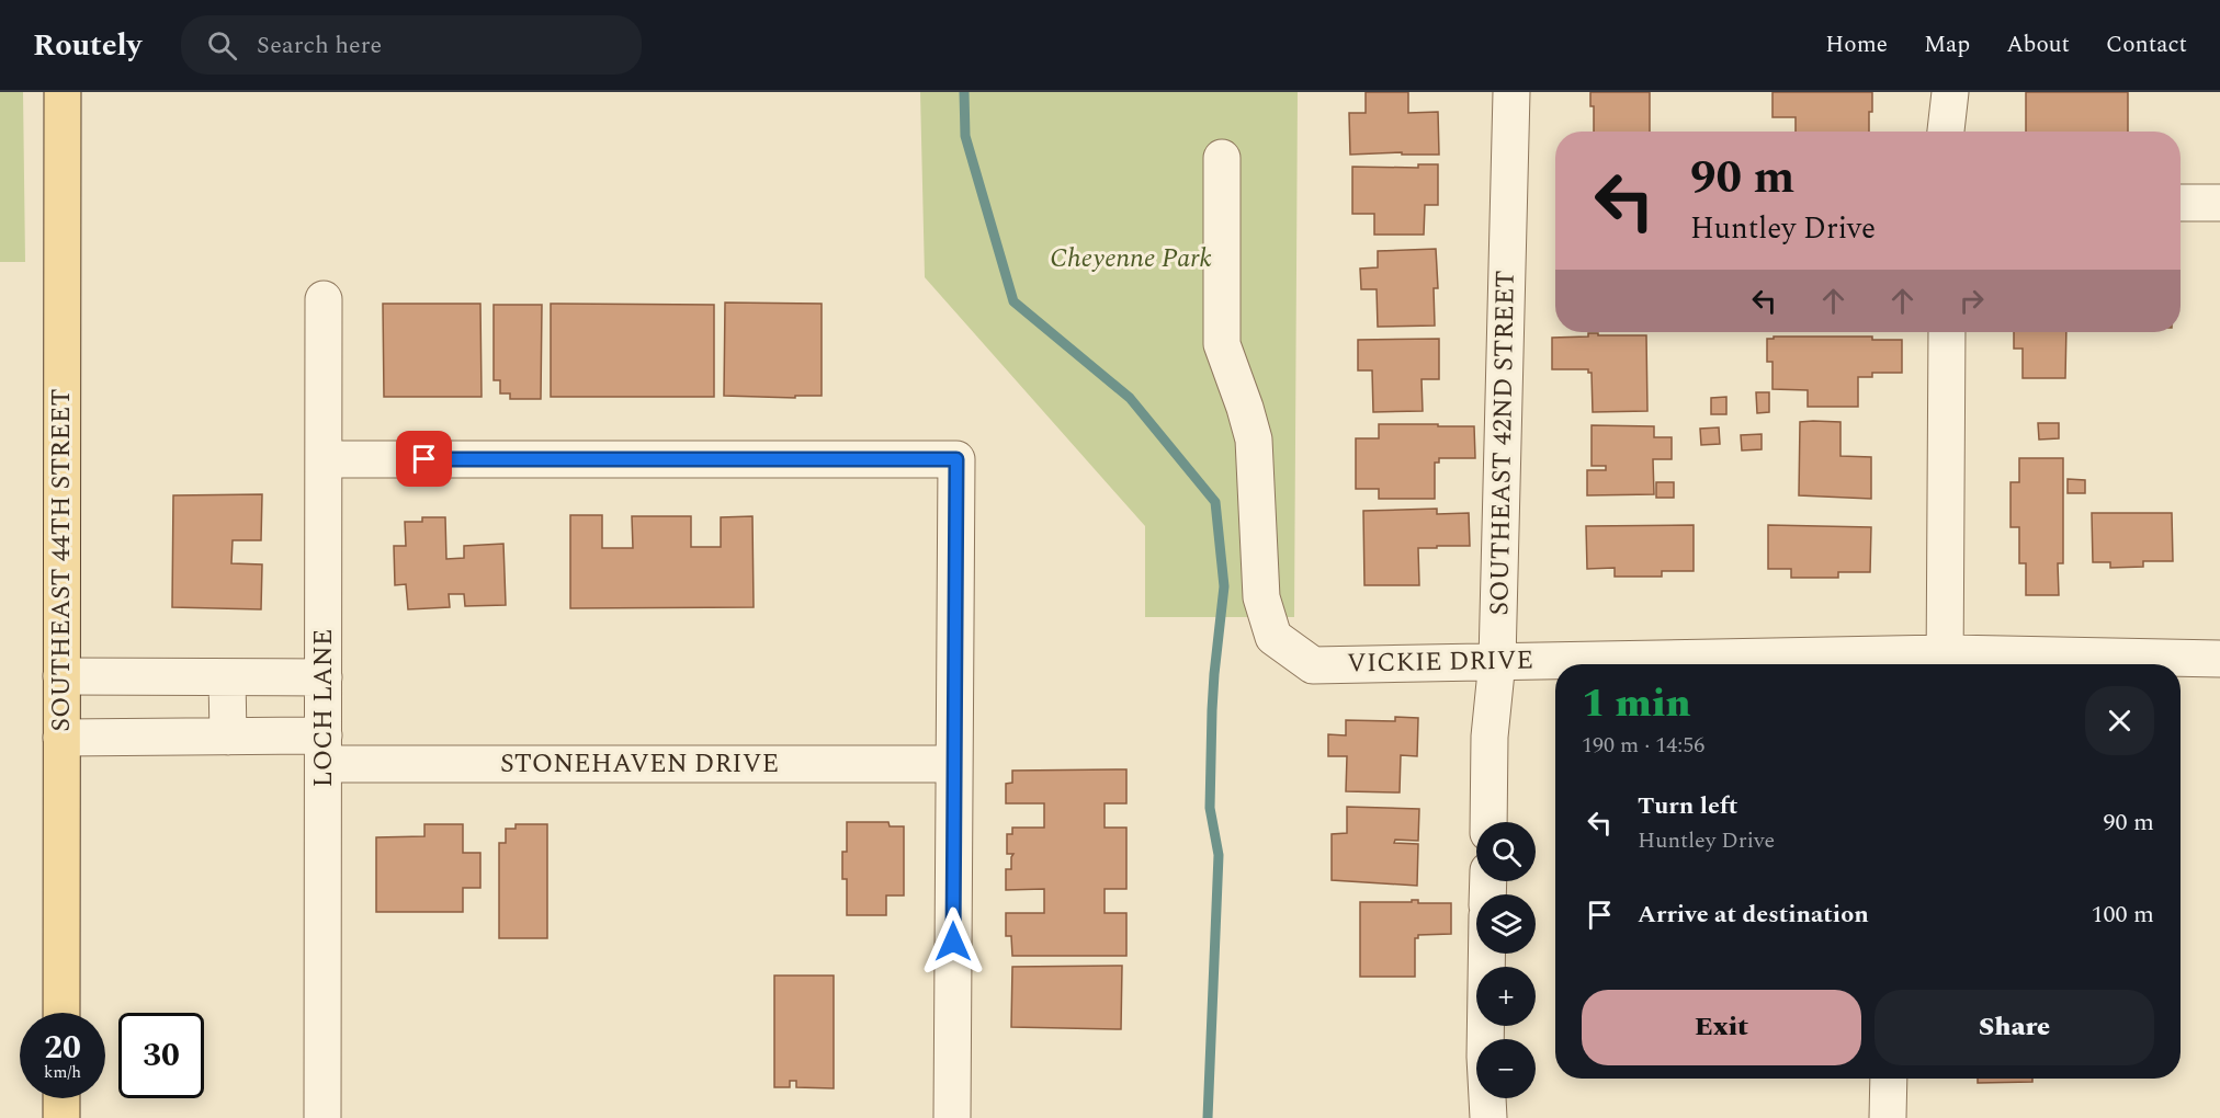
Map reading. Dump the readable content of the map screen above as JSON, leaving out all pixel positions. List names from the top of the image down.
{
  "streets": {
    "main road": ["SOUTHEAST 44TH STREET"],
    "street": [
      "SOUTHEAST 42ND STREET",
      "VICKIE DRIVE",
      "LOCH LANE",
      "STONEHAVEN DRIVE"
    ]
  },
  "crossings": [
    ["SOUTHEAST 42ND STREET", "VICKIE DRIVE"],
    ["SOUTHEAST 44TH STREET", "STONEHAVEN DRIVE"],
    ["LOCH LANE", "STONEHAVEN DRIVE"]
  ],
  "parks": ["Cheyenne Park"],
  "page": {
    "header": "Routely",
    "search": "Search here",
    "nav": [
      "Home",
      "Map",
      "About",
      "Contact"
    ],
    "turn": ["90 m", "Huntley Drive"],
    "heading": ["1 min", "190 m · 14:56"],
    "list": [
      {
        "name": "Turn left",
        "note": "Huntley Drive",
        "value": "90 m"
      },
      {
        "name": "Arrive at destination",
        "value": "100 m"
      }
    ],
    "map_buttons": ["+", "−"],
    "buttons": ["Exit", "Share"],
    "speed": "20 km/h",
    "limit": "30"
  }
}
